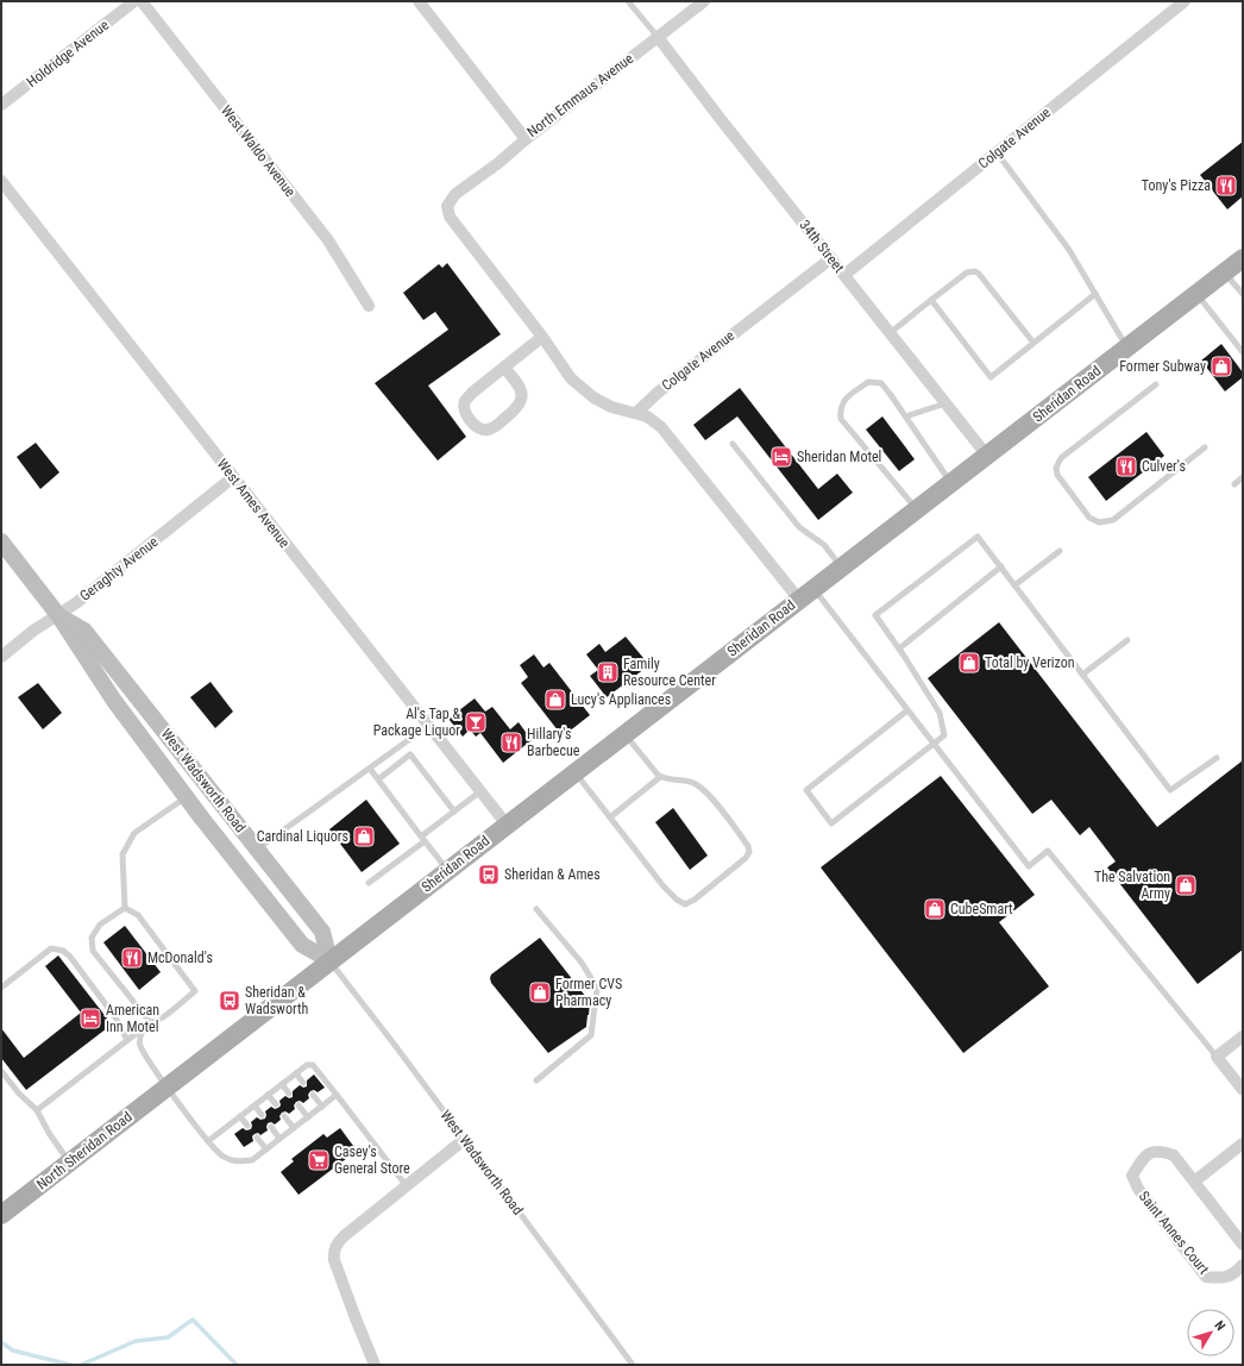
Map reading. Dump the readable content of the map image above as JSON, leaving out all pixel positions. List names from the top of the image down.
{
  "streets": {
    "main road": ["Sheridan Road", "West Wadsworth Road", "North Sheridan Road"],
    "street": [
      "Holdridge Avenue",
      "North Emmaus Avenue",
      "Colgate Avenue",
      "West Waldo Avenue",
      "34th Street",
      "West Ames Avenue",
      "Geraghty Avenue",
      "Saint Annes Court"
    ]
  },
  "crossings": [
    ["North Emmaus Avenue", "34th Street"],
    ["Colgate Avenue", "34th Street"],
    ["34th Street", "Sheridan Road"],
    ["Sheridan Road", "West Ames Avenue"],
    ["Sheridan Road", "West Wadsworth Road"],
    ["Sheridan Road", "North Sheridan Road"],
    ["West Ames Avenue", "Geraghty Avenue"],
    ["Geraghty Avenue", "West Wadsworth Road"]
  ],
  "places": {
    "restaurant": [
      "Tony's Pizza",
      "Culver's",
      "Hillary's Barbecue",
      "McDonald's"
    ],
    "shop": [
      "Former Subway",
      "Total by Verizon",
      "Lucy's Appliances",
      "Cardinal Liquors",
      "The Salvation Army",
      "CubeSmart",
      "Former CVS Pharmacy"
    ],
    "hotel": ["Sheridan Motel", "American Inn Motel"],
    "building": ["Family Resource Center"],
    "bar": ["Al's Tap & Package Liquor"],
    "bus stop": ["Sheridan & Ames", "Sheridan & Wadsworth"],
    "supermarket": ["Casey's General Store"]
  },
  "north": "top right"
}
